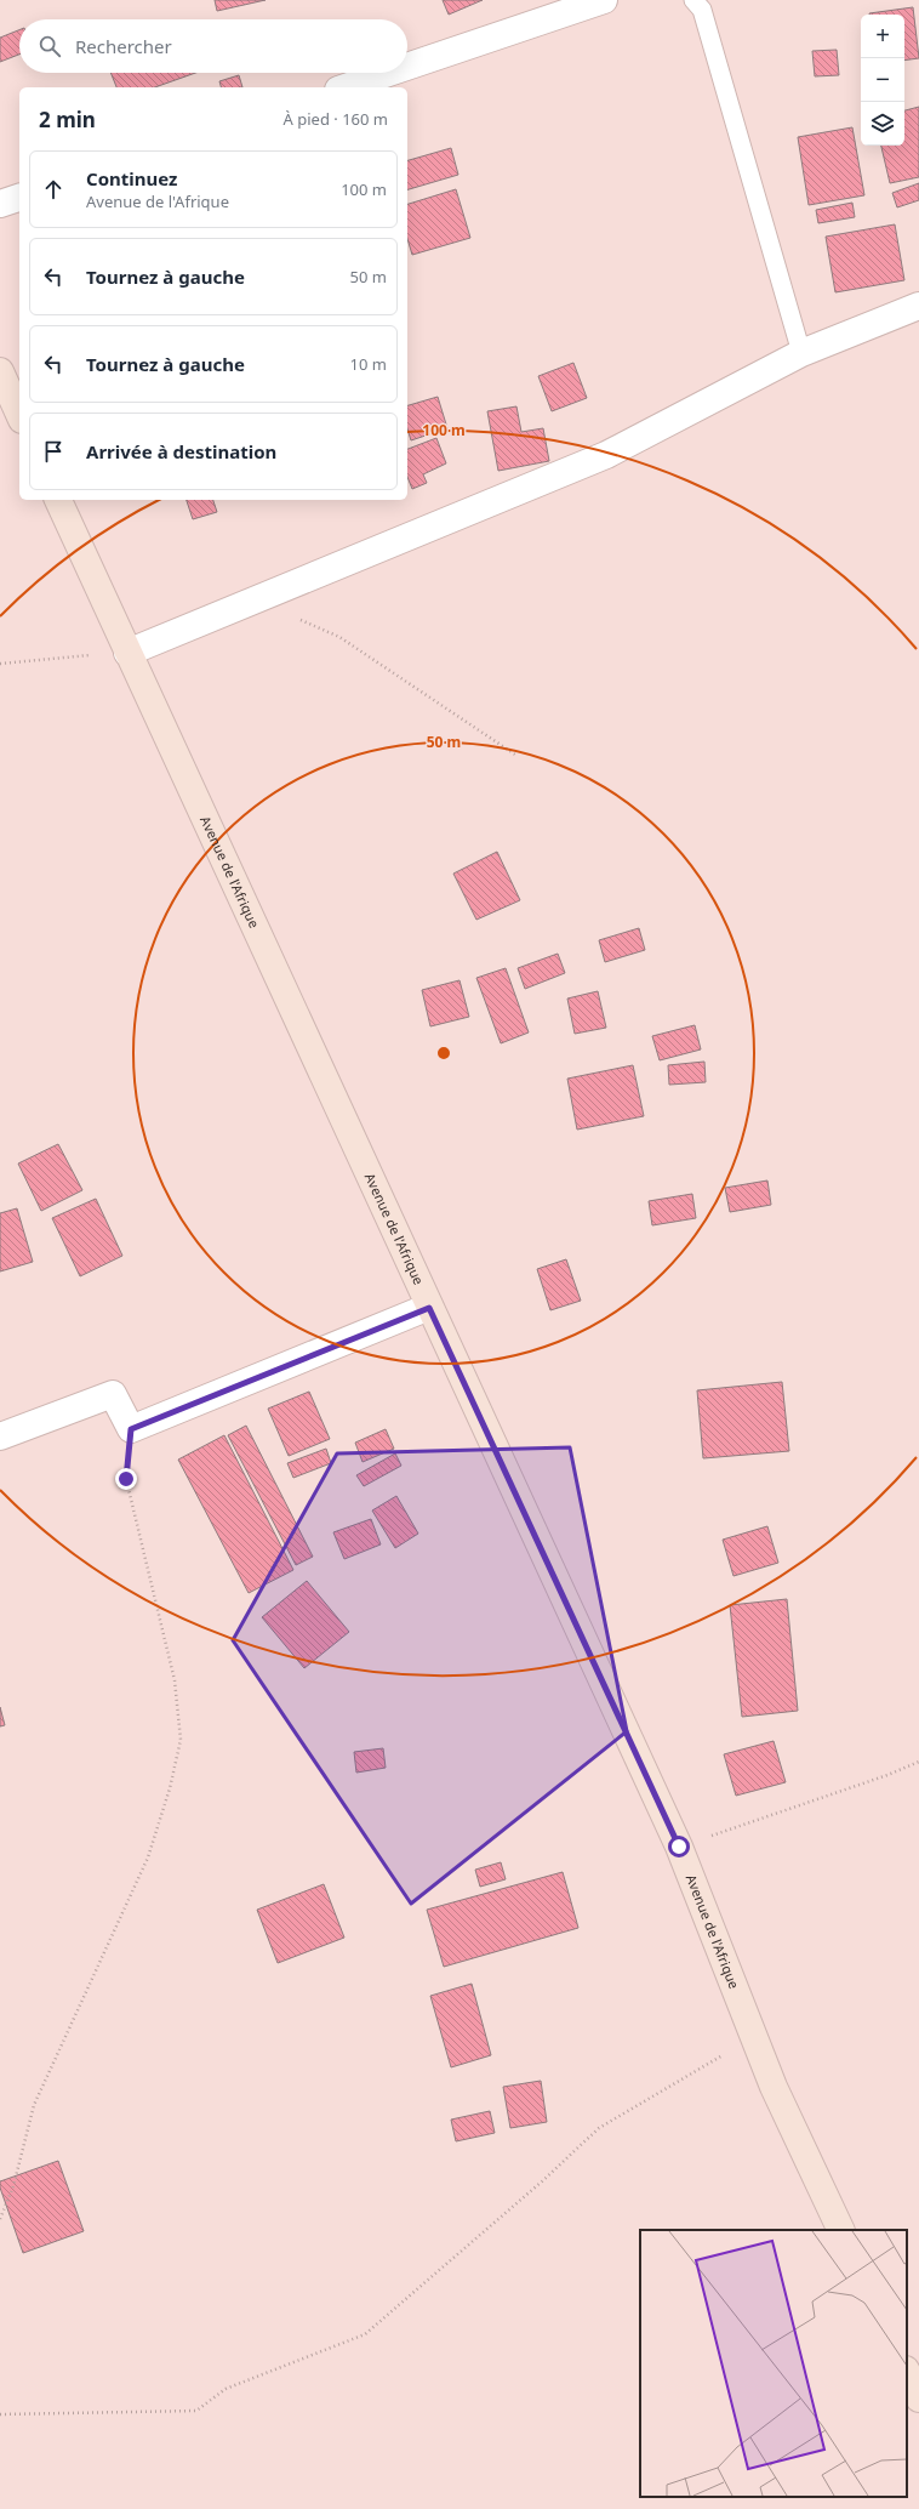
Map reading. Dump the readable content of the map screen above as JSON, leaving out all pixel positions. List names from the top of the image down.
{
  "streets": {
    "main road": ["Avenue de l'Afrique"]
  },
  "page": {
    "map_buttons": ["+", "−"],
    "search": "Rechercher",
    "heading": ["2 min", "À pied · 160 m"],
    "list": [
      ["Continuez", "Avenue de l'Afrique", "100 m"],
      ["Tournez à gauche", "50 m"],
      ["Tournez à gauche", "10 m"],
      "Arrivée à destination"
    ]
  },
  "rings": ["100 m", "50 m"]
}
